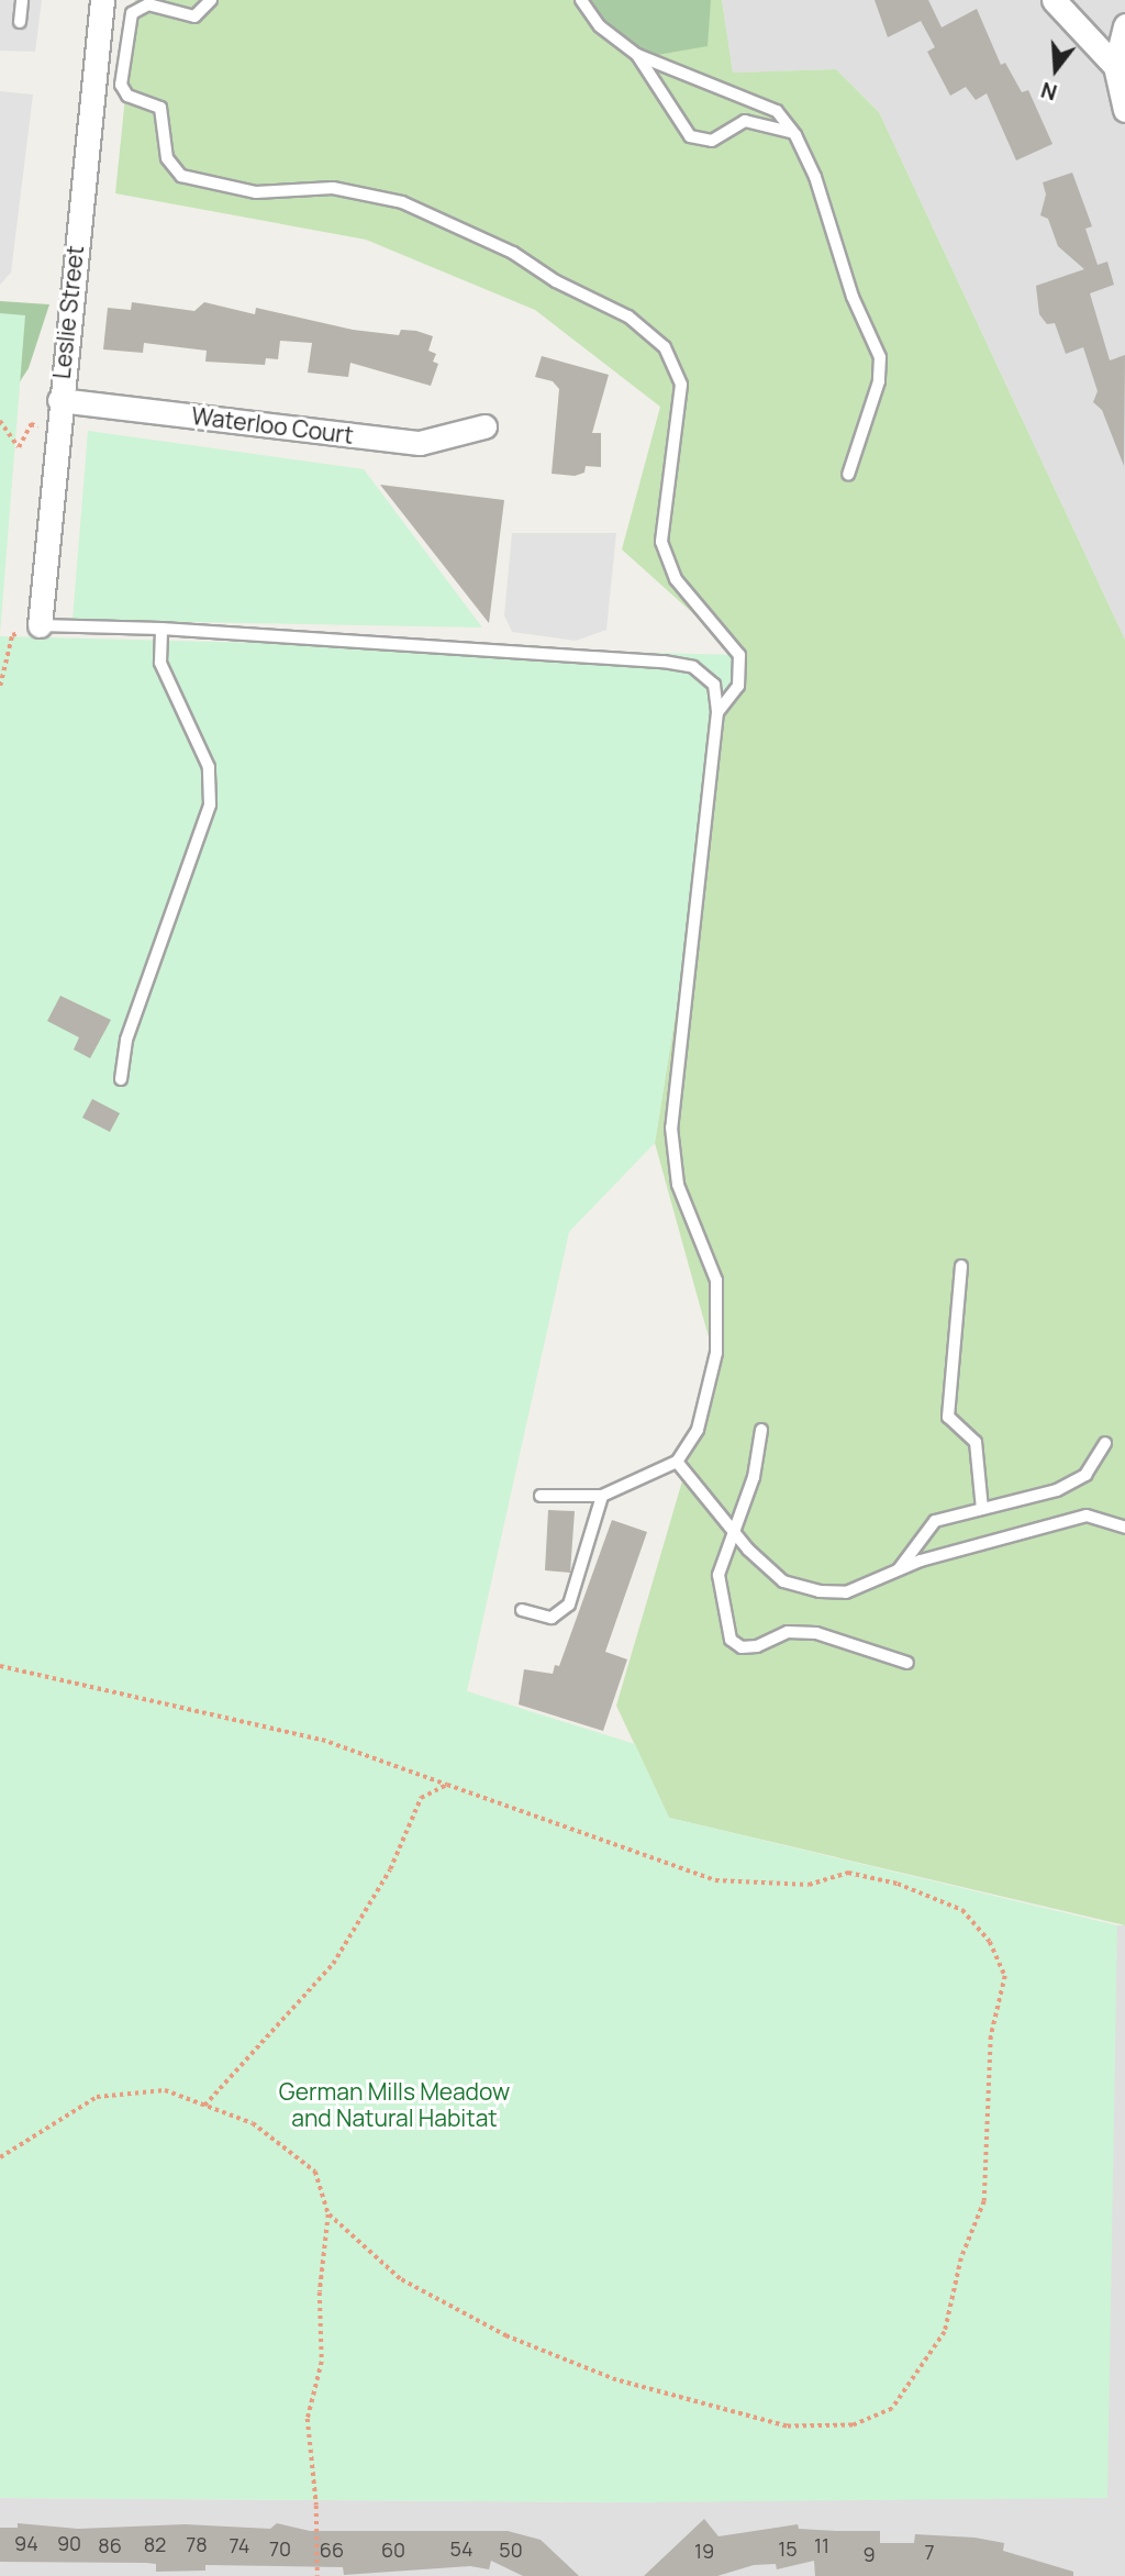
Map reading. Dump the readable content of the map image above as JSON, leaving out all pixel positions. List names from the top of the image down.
{
  "streets": {
    "street": ["Leslie Street", "Waterloo Court"]
  },
  "crossings": [
    ["Leslie Street", "Waterloo Court"]
  ],
  "parks": ["German Mills Meadow and Natural Habitat"],
  "house_numbers": [
    "94",
    "90",
    "82",
    "78",
    "86",
    "74",
    "11",
    "70",
    "54",
    "15",
    "66",
    "60",
    "50",
    "19",
    "7",
    "9"
  ],
  "north": "bottom"
}
